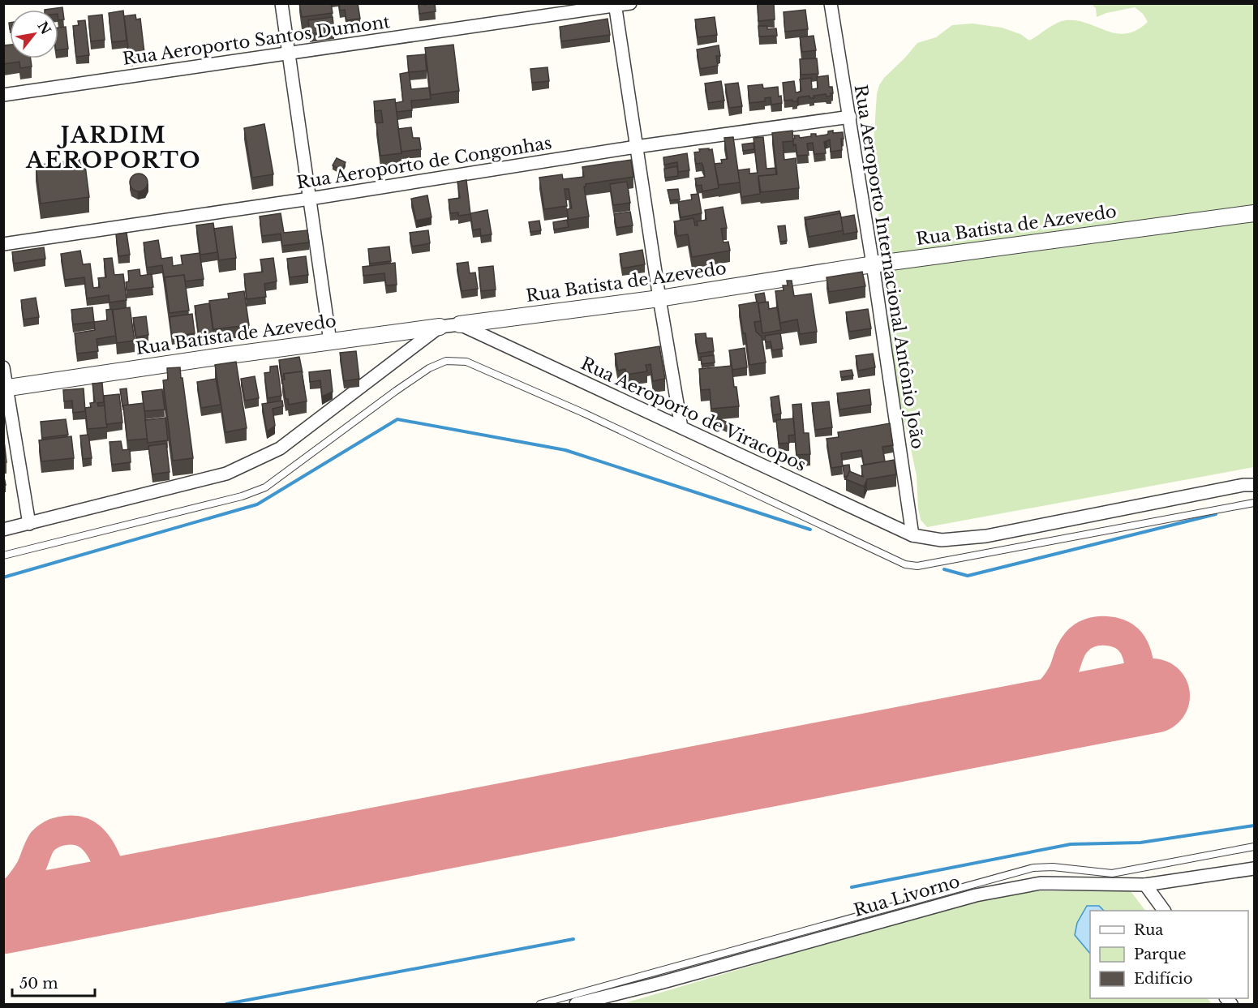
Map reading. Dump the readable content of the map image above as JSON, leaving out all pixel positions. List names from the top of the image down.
{
  "streets": {
    "street": [
      "Rua Aeroporto Santos Dumont",
      "Rua Aeroporto de Congonhas",
      "Rua Batista de Azevedo",
      "Rua Aeroporto Internacional Antônio João",
      "Rua Aeroporto de Viracopos",
      "Rua Livorno"
    ]
  },
  "crossings": [
    ["Rua Aeroporto de Congonhas", "Rua Aeroporto Internacional Antônio João"],
    ["Rua Batista de Azevedo", "Rua Aeroporto Internacional Antônio João"],
    ["Rua Batista de Azevedo", "Rua Aeroporto de Viracopos"],
    ["Rua Aeroporto Internacional Antônio João", "Rua Aeroporto de Viracopos"]
  ],
  "districts": ["JARDIM AEROPORTO"],
  "legend": ["Rua", "Parque", "Edifício"],
  "scale_bar": "50 m",
  "north": "top right"
}
